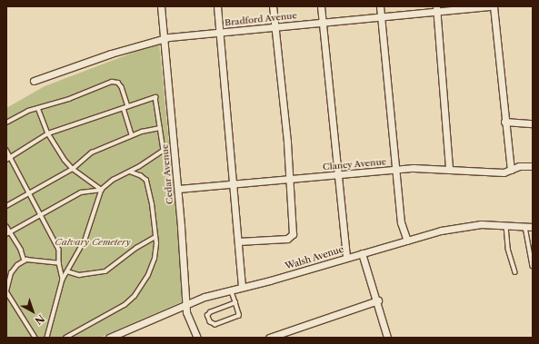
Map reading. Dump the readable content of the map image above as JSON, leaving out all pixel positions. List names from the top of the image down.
{
  "streets": {
    "street": [
      "Bradford Avenue",
      "Clancy Avenue",
      "Cedar Avenue",
      "Walsh Avenue"
    ]
  },
  "crossings": [
    ["Bradford Avenue", "Cedar Avenue"],
    ["Clancy Avenue", "Cedar Avenue"],
    ["Cedar Avenue", "Walsh Avenue"]
  ],
  "parks": ["Calvary Cemetery"],
  "north": "bottom right"
}
